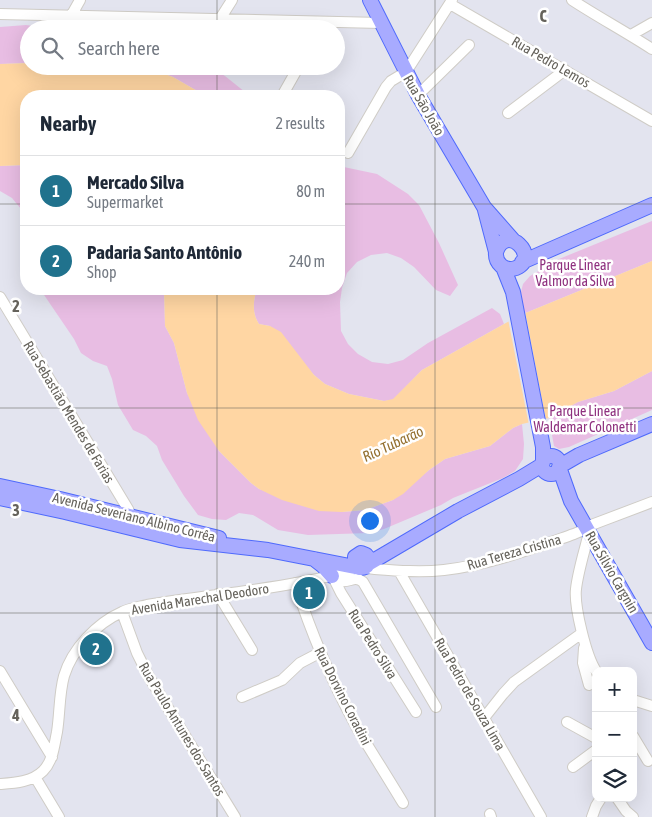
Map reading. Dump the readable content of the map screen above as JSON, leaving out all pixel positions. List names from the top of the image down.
{
  "streets": {
    "main road": [
      "Rua São João",
      "Avenida Severiano Albino Corrêa",
      "Rua Sílvio Cargnin",
      "Avenida Marechal Deodoro"
    ],
    "street": [
      "Rua Pedro Lemos",
      "Rua Sebastião Mendes de Farias",
      "Rua Tereza Cristina",
      "Rua Pedro Silva",
      "Rua Pedro de Souza Lima",
      "Rua Dorvino Coradini",
      "Rua Paulo Antunes dos Santos"
    ]
  },
  "crossings": [
    ["Rua Sebastião Mendes de Farias", "Avenida Severiano Albino Corrêa"],
    ["Avenida Severiano Albino Corrêa", "Rua Tereza Cristina"],
    ["Avenida Severiano Albino Corrêa", "Avenida Marechal Deodoro"],
    ["Rua Tereza Cristina", "Rua Sílvio Cargnin"],
    ["Rua Tereza Cristina", "Avenida Marechal Deodoro"],
    ["Rua Tereza Cristina", "Rua Pedro de Souza Lima"],
    ["Rua Sílvio Cargnin", "Avenida Marechal Deodoro"],
    ["Avenida Marechal Deodoro", "Rua Pedro Silva"],
    ["Avenida Marechal Deodoro", "Rua Dorvino Coradini"],
    ["Avenida Marechal Deodoro", "Rua Paulo Antunes dos Santos"]
  ],
  "water": ["Rio Tubarão"],
  "parks": ["Parque Linear Valmor da Silva", "Parque Linear Waldemar Colonetti"],
  "page": {
    "search": "Search here",
    "heading": ["Nearby", "2 results"],
    "list": [
      {
        "mark": "1",
        "name": "Mercado Silva",
        "note": "Supermarket",
        "value": "80 m"
      },
      {
        "mark": "2",
        "name": "Padaria Santo Antônio",
        "note": "Shop",
        "value": "240 m"
      }
    ],
    "pins": ["1", "2"],
    "map_buttons": ["+", "−"]
  },
  "grid": {
    "columns": ["C"],
    "rows": ["2", "3", "4"]
  }
}
